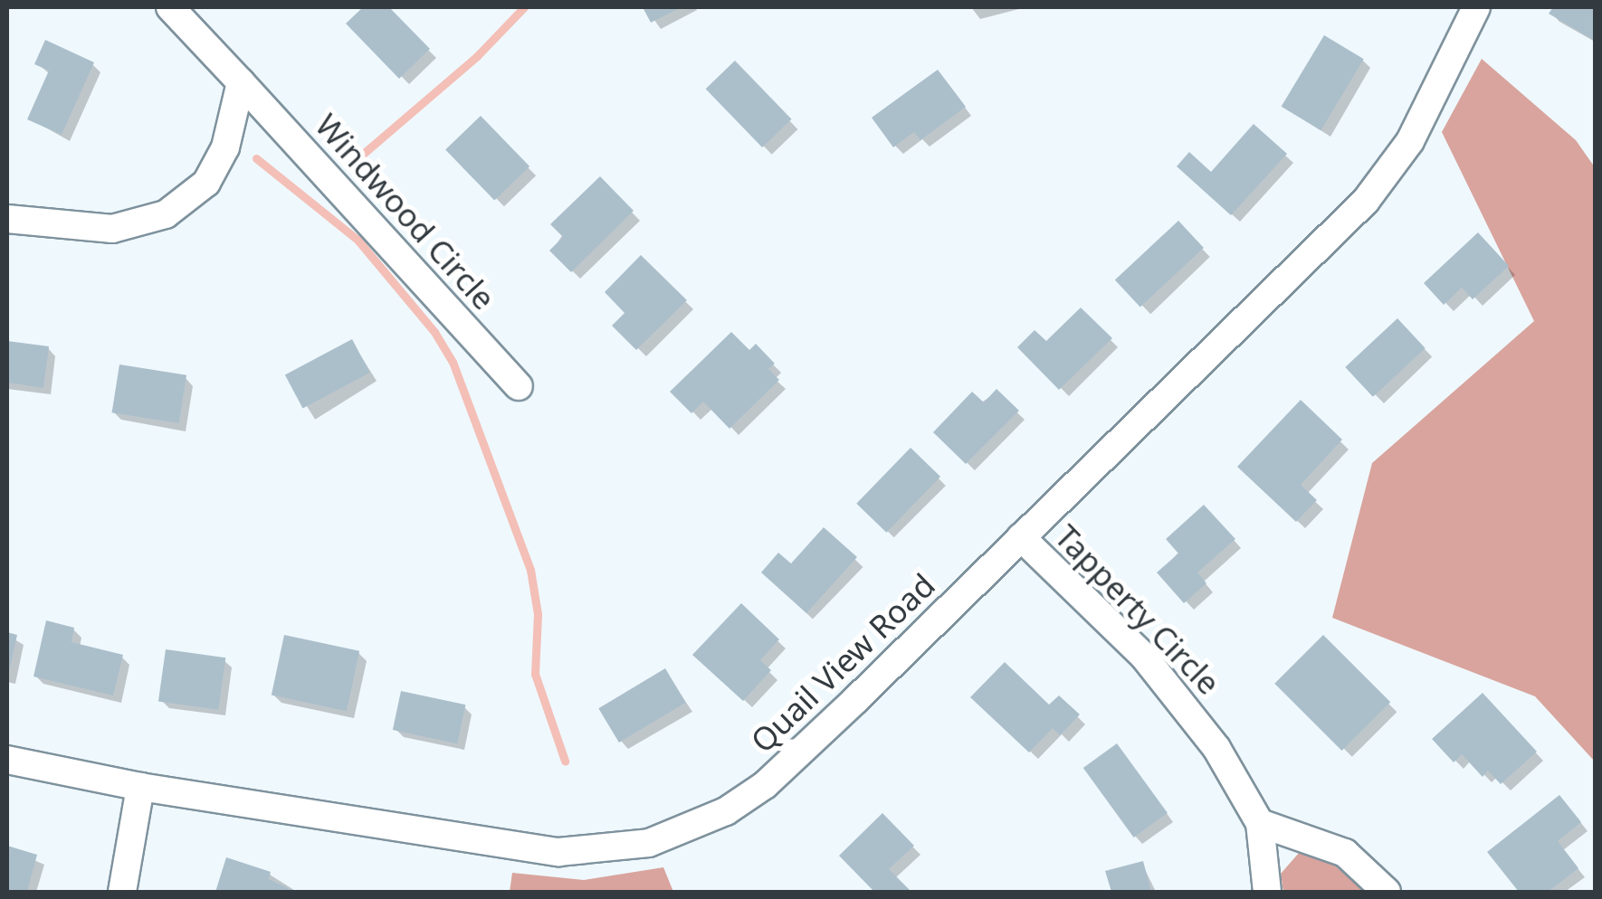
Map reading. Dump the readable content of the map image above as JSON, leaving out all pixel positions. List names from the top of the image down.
{
  "streets": {
    "street": ["Windwood Circle", "Tapperty Circle", "Quail View Road"]
  },
  "crossings": [
    ["Tapperty Circle", "Quail View Road"]
  ]
}
